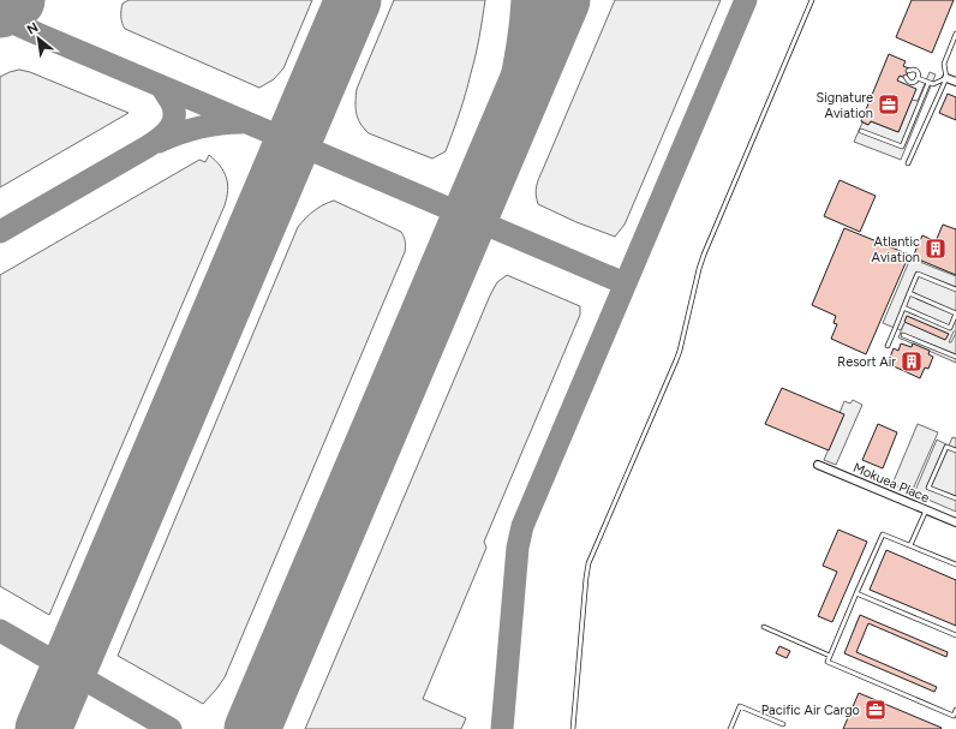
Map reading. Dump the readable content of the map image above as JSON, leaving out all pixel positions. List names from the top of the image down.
{
  "streets": {
    "street": ["Mokuea Place"]
  },
  "places": {
    "office": ["Signature Aviation", "Pacific Air Cargo"],
    "building": ["Atlantic Aviation", "Resort Air"]
  },
  "north": "top left"
}
